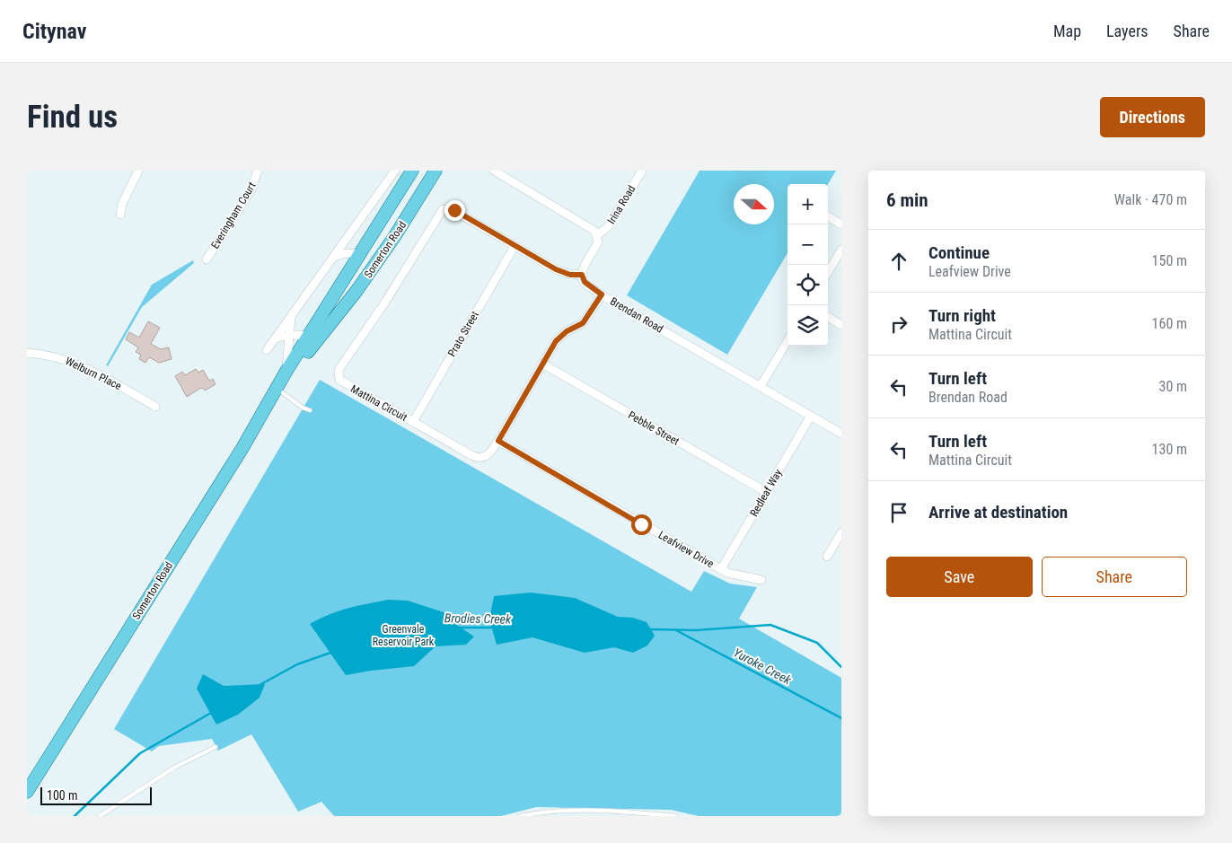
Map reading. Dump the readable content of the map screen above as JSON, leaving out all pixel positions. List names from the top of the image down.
{
  "streets": {
    "main road": ["Somerton Road"],
    "street": [
      "Irina Road",
      "Everingham Court",
      "Brendan Road",
      "Prato Street",
      "Welburn Place",
      "Mattina Circuit",
      "Pebble Street",
      "Redleaf Way",
      "Leafview Drive"
    ]
  },
  "crossings": [
    ["Brendan Road", "Mattina Circuit"],
    ["Brendan Road", "Redleaf Way"],
    ["Prato Street", "Mattina Circuit"],
    ["Mattina Circuit", "Pebble Street"],
    ["Mattina Circuit", "Leafview Drive"],
    ["Pebble Street", "Redleaf Way"],
    ["Redleaf Way", "Leafview Drive"]
  ],
  "water": ["Brodies Creek", "Yuroke Creek"],
  "parks": ["Greenvale Reservoir Park"],
  "scale_bar": "100 m",
  "north": "right",
  "page": {
    "header": "Citynav",
    "nav": ["Map", "Layers", "Share"],
    "buttons": [
      "Directions",
      ["Save", "Share"]
    ],
    "title": "Find us",
    "heading": ["6 min", "Walk · 470 m"],
    "map_buttons": ["+", "−"],
    "list": [
      ["Continue", "Leafview Drive", "150 m"],
      ["Turn right", "Mattina Circuit", "160 m"],
      ["Turn left", "Brendan Road", "30 m"],
      ["Turn left", "Mattina Circuit", "130 m"],
      "Arrive at destination"
    ],
    "scale": "100 m"
  }
}
